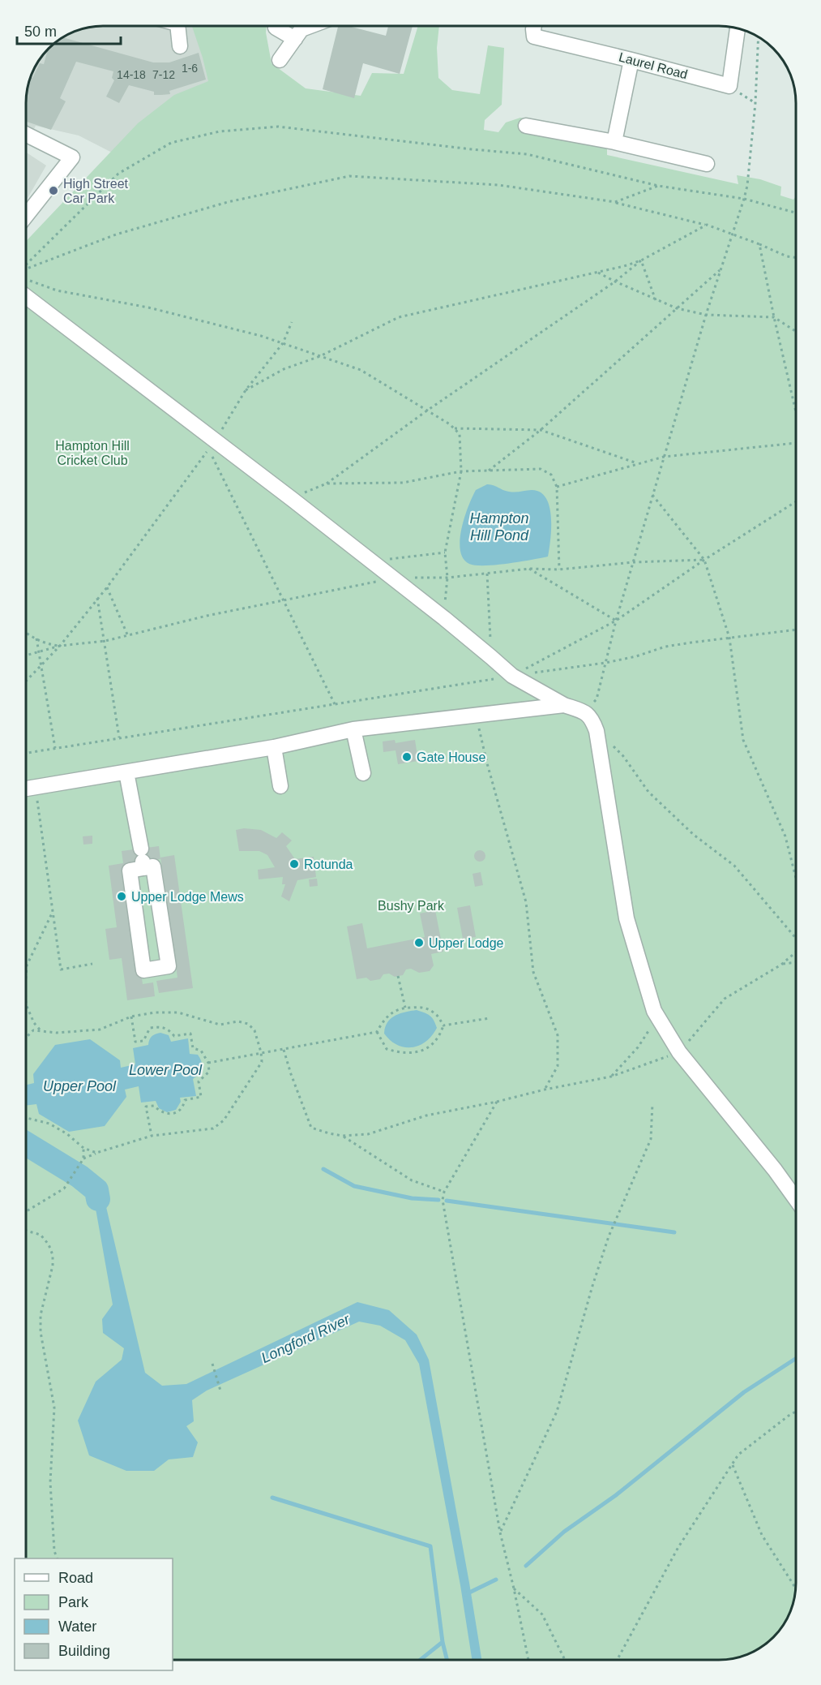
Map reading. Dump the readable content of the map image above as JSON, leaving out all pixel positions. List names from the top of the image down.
{
  "streets": {
    "street": ["Laurel Road"]
  },
  "water": [
    "Hampton Hill Pond",
    "Lower Pool",
    "Upper Pool",
    "Longford River"
  ],
  "parks": ["Hampton Hill Cricket Club", "Bushy Park"],
  "places": [
    "High Street Car Park",
    "Gate House",
    "Rotunda",
    "Upper Lodge Mews",
    "Upper Lodge"
  ],
  "house_numbers": ["1-6", "14-18", "7-12"],
  "legend": [
    "Road",
    "Park",
    "Water",
    "Building"
  ],
  "scale_bar": "50 m"
}
